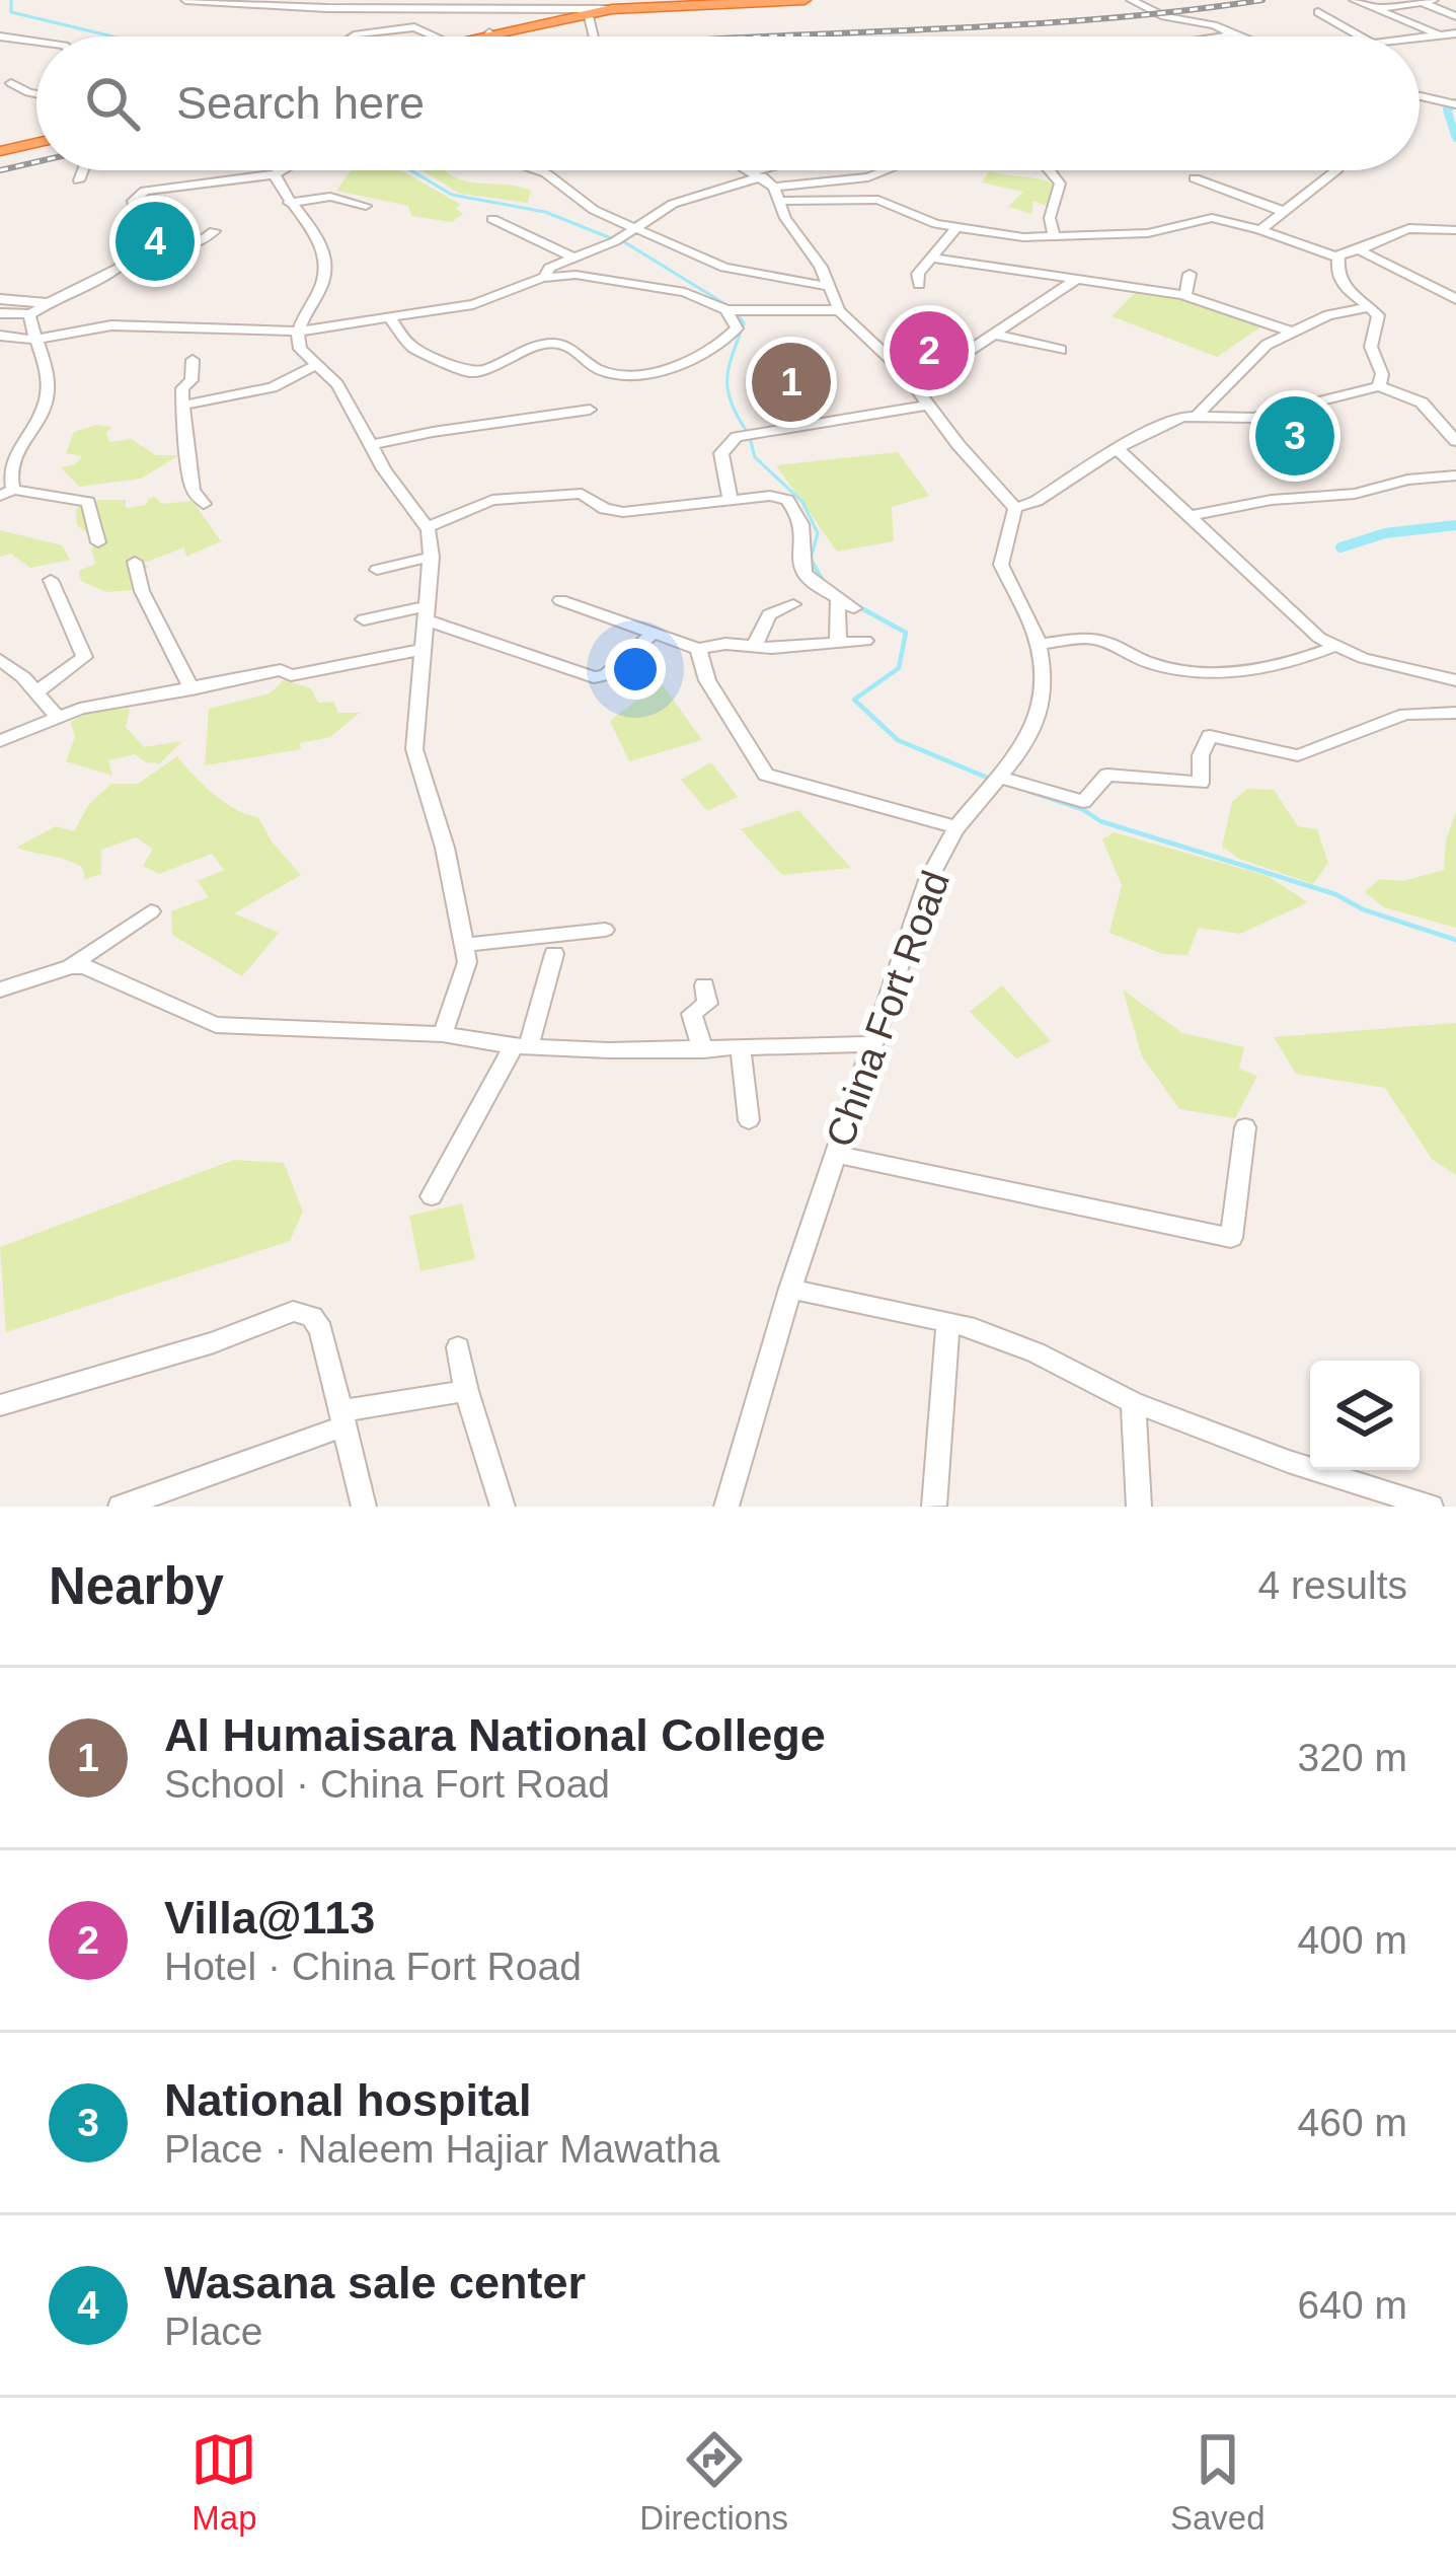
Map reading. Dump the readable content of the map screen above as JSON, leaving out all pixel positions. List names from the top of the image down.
{
  "streets": {
    "street": ["China Fort Road"]
  },
  "page": {
    "search": "Search here",
    "pins": [
      "4",
      "2",
      "1",
      "3"
    ],
    "heading": ["Nearby", "4 results"],
    "list": [
      {
        "mark": "1",
        "name": "Al Humaisara National College",
        "note": "School · China Fort Road",
        "value": "320 m"
      },
      {
        "mark": "2",
        "name": "Villa@113",
        "note": "Hotel · China Fort Road",
        "value": "400 m"
      },
      {
        "mark": "3",
        "name": "National hospital",
        "note": "Place · Naleem Hajiar Mawatha",
        "value": "460 m"
      },
      {
        "mark": "4",
        "name": "Wasana sale center",
        "note": "Place",
        "value": "640 m"
      }
    ],
    "nav": ["Map", "Directions", "Saved"]
  }
}
